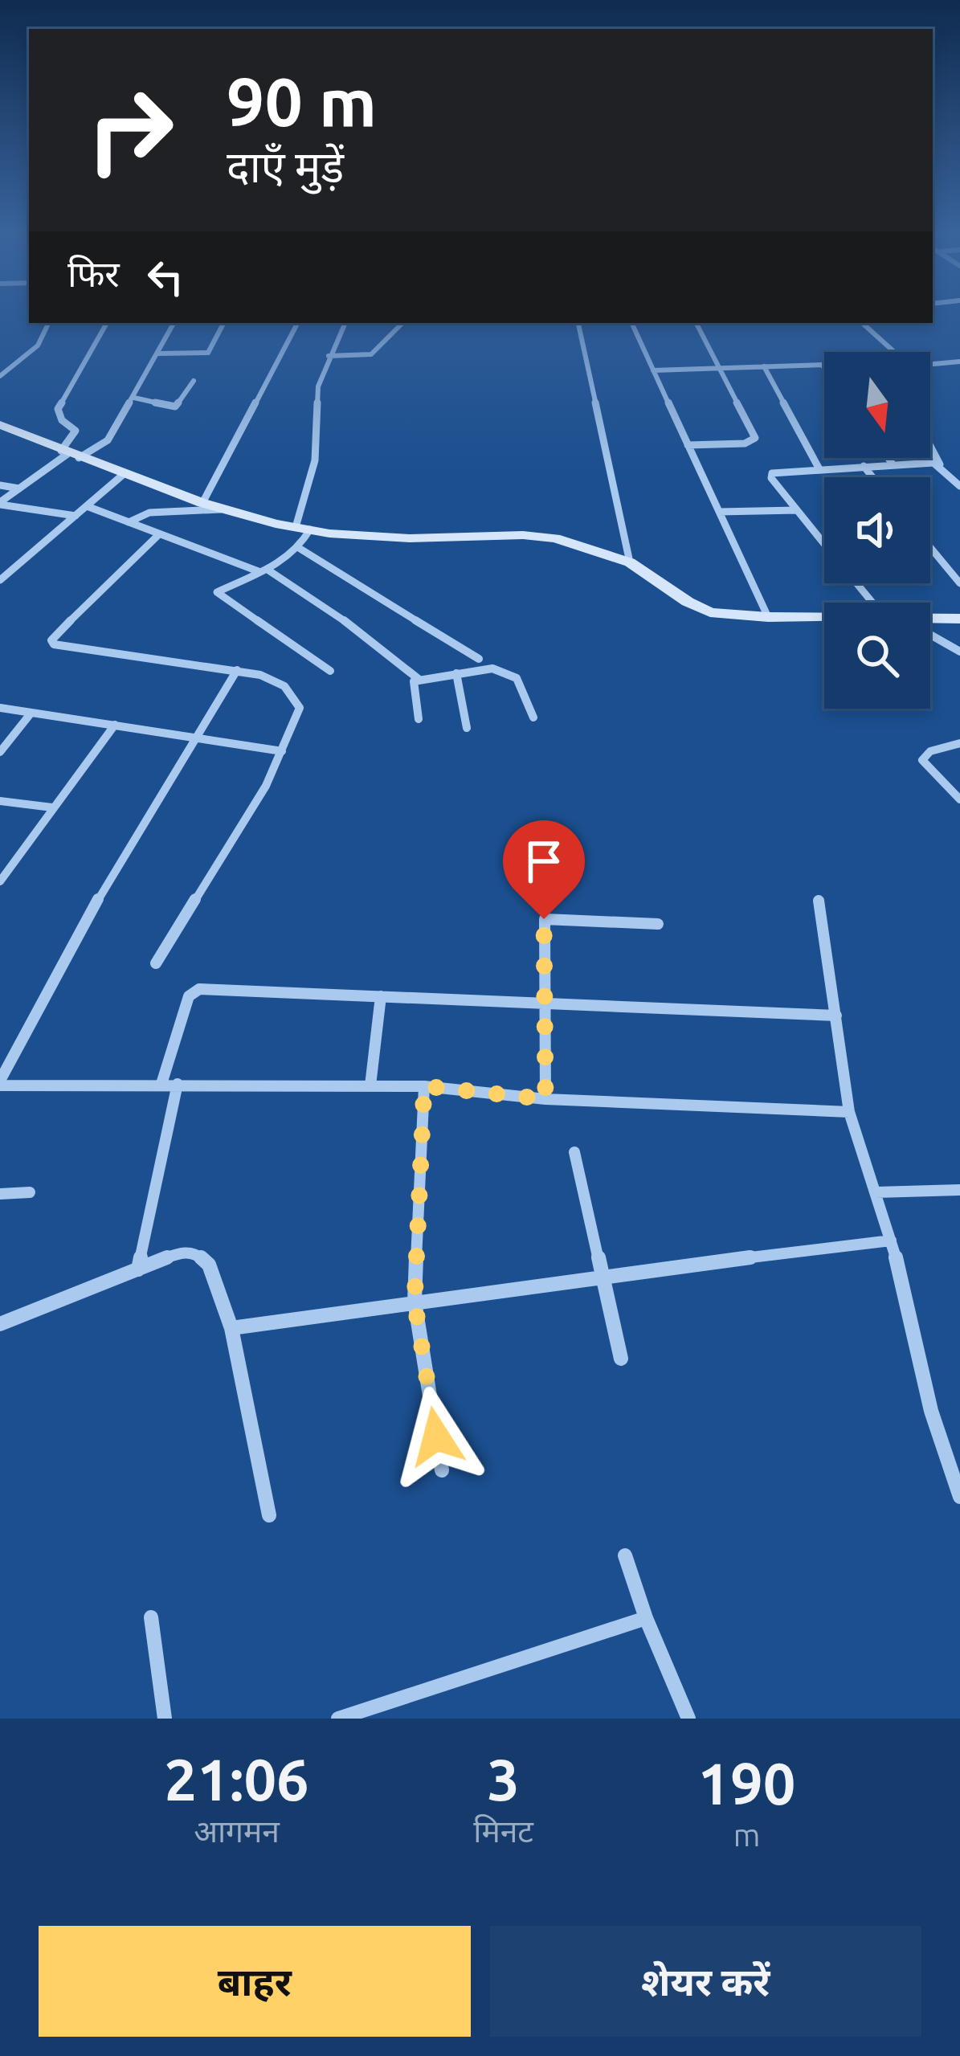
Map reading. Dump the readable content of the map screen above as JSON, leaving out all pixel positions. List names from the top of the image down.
{
  "north": "bottom",
  "page": {
    "turn": ["90 m", "दाएँ मुड़ें"],
    "then": "फिर",
    "eta": [
      "21:06",
      "आगमन",
      "3",
      "मिनट",
      "190",
      "m"
    ],
    "buttons": ["बाहर", "शेयर करें"]
  }
}
